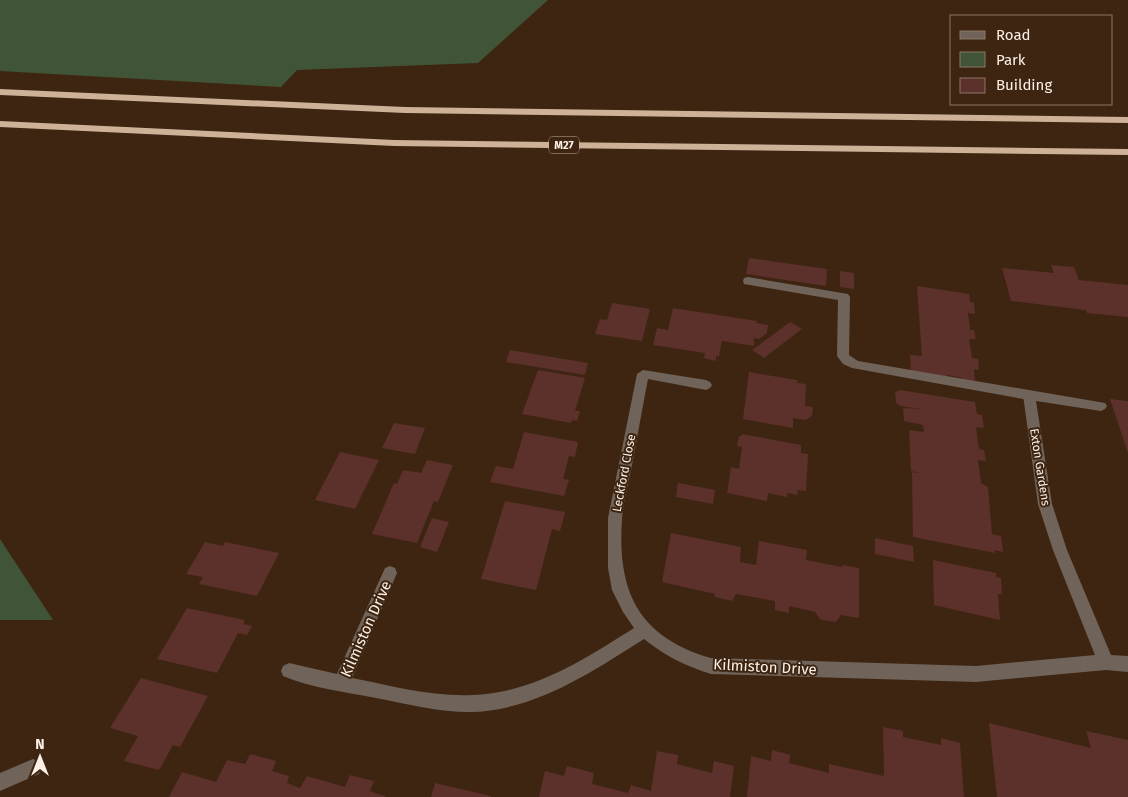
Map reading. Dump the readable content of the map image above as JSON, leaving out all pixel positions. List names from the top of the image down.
{
  "streets": {
    "highway": ["M27"],
    "street": ["Exton Gardens", "Leckford Close", "Kilmiston Drive"]
  },
  "crossings": [
    ["Exton Gardens", "Kilmiston Drive"],
    ["Leckford Close", "Kilmiston Drive"]
  ],
  "legend": ["Road", "Park", "Building"],
  "north": "top"
}
